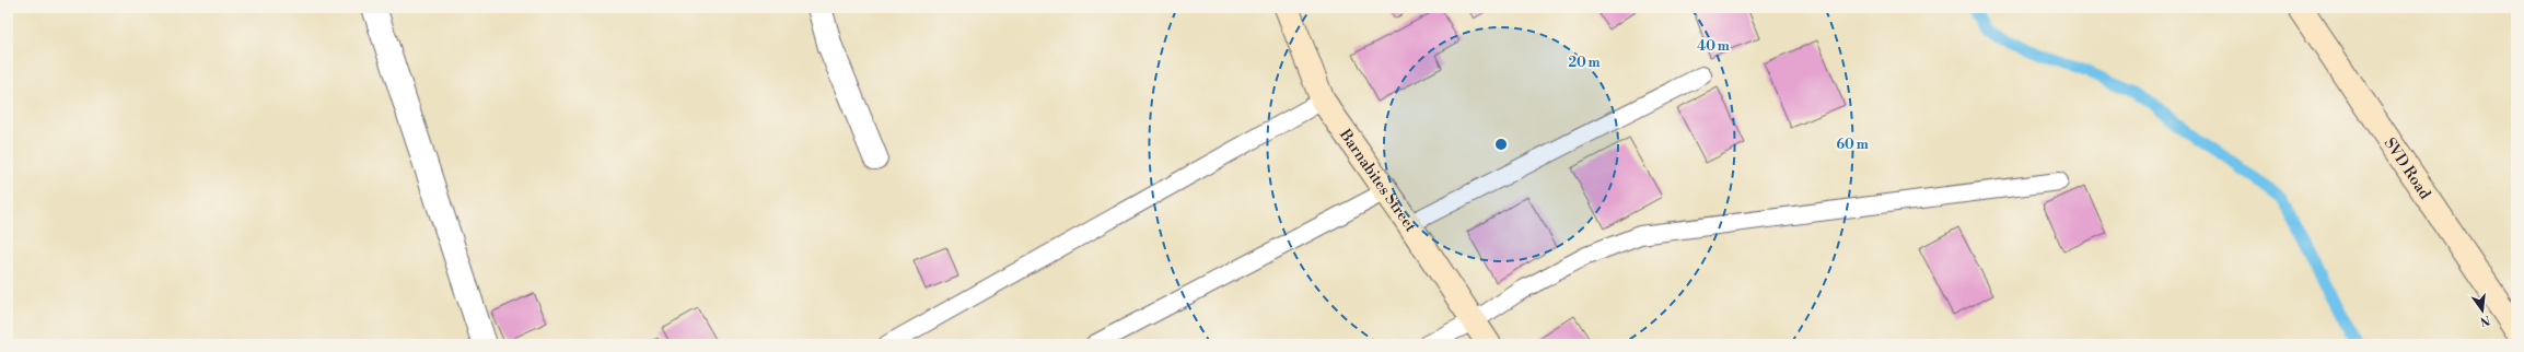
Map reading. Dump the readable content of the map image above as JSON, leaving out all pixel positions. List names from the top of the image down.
{
  "streets": {
    "street": ["SVD Road", "Barnabites Street"]
  },
  "north": "bottom",
  "rings": ["40 m", "20 m", "60 m"]
}
